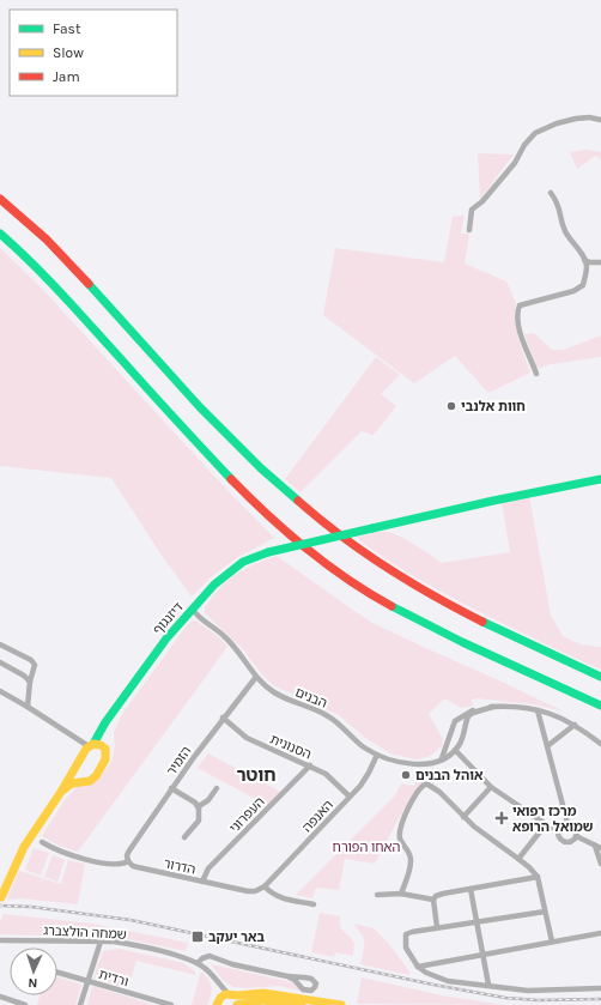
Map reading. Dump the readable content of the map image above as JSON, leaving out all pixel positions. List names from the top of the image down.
{
  "streets": {
    "main road": ["דיזנגוף"],
    "street": [
      "הבנים",
      "הסנונית",
      "הזמיר",
      "העפרוני",
      "האנפה",
      "הדרור",
      "שמחה הולצברג",
      "ורדית"
    ]
  },
  "crossings": [
    ["דיזנגוף", "הבנים"],
    ["הבנים", "הזמיר"],
    ["הבנים", "האנפה"],
    ["הסנונית", "הזמיר"],
    ["הסנונית", "העפרוני"],
    ["הסנונית", "האנפה"],
    ["הזמיר", "הדרור"],
    ["העפרוני", "הדרור"],
    ["האנפה", "הדרור"]
  ],
  "districts": ["חוטר"],
  "parks": ["האחו הפורח"],
  "places": {
    "other": ["חוות אלנבי", "אוהל הבנים"],
    "health": ["מרכז רפואי שמואל הרופא"],
    "transit": ["באר יעקב"]
  },
  "legend": ["Fast", "Slow", "Jam"],
  "north": "bottom"
}
